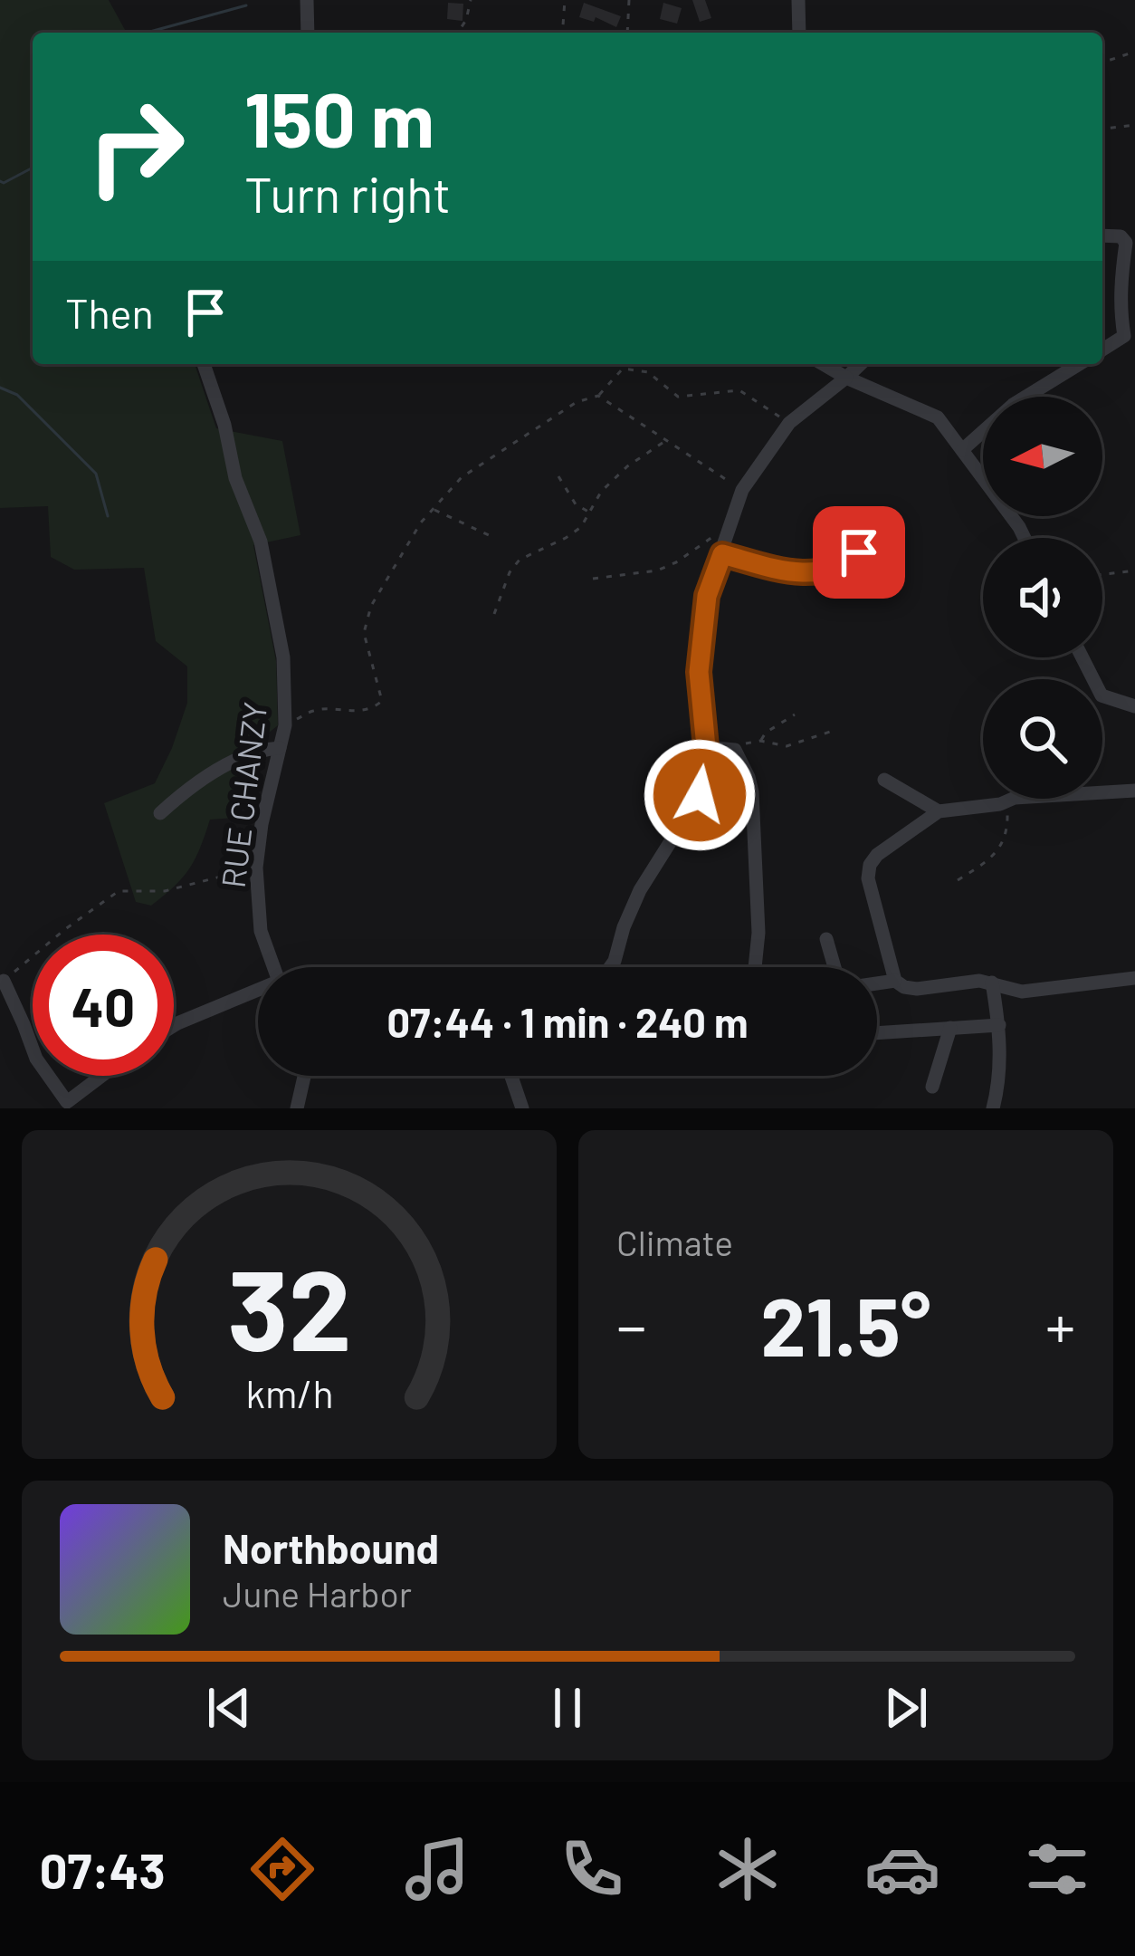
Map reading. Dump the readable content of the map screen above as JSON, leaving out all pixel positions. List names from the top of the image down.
{
  "streets": {
    "street": ["RUE CHANZY"]
  },
  "north": "left",
  "page": {
    "turn": ["150 m", "Turn right"],
    "then": "Then",
    "limit": "40",
    "trip": "07:44 · 1 min · 240 m",
    "tile": "Climate",
    "heat": ["−", "21.5°", "+"],
    "song": ["Northbound", "June Harbor"],
    "tabs": "07:43",
    "gauge": ["32", "km/h"]
  }
}
